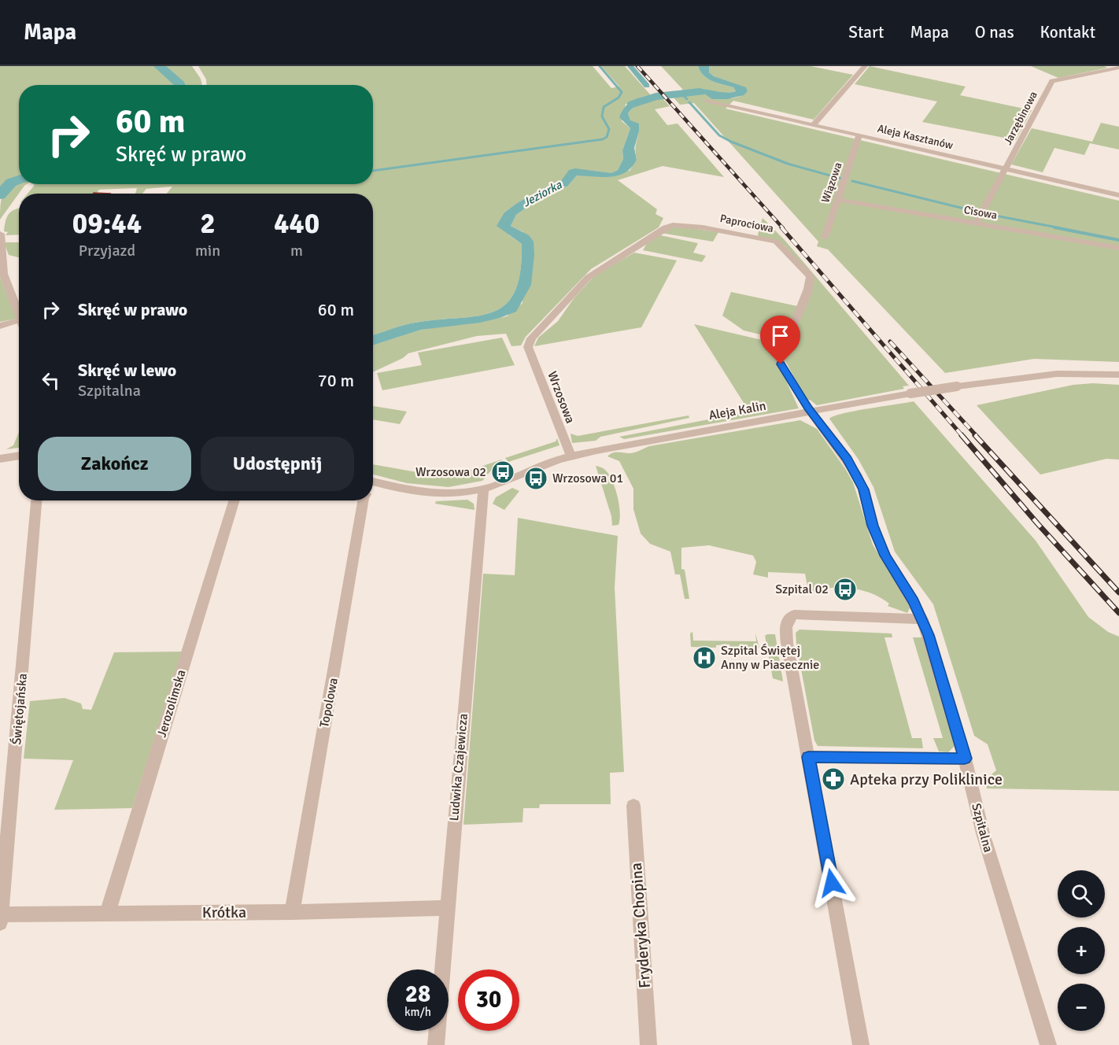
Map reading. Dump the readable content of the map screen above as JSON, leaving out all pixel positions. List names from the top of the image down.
{
  "streets": {
    "street": [
      "Jarzębinowa",
      "Aleja Kasztanów",
      "Wiązowa",
      "Cisowa",
      "Paprociowa",
      "Wrzosowa",
      "Aleja Kalin",
      "Topolowa",
      "Jerozolimska",
      "Świętojańska",
      "Ludwika Czajewicza",
      "Szpitalna",
      "Krótka",
      "Fryderyka Chopina"
    ]
  },
  "crossings": [
    ["Jarzębinowa", "Aleja Kasztanów"],
    ["Jarzębinowa", "Cisowa"],
    ["Aleja Kasztanów", "Wiązowa"],
    ["Wiązowa", "Cisowa"],
    ["Paprociowa", "Wrzosowa"],
    ["Paprociowa", "Aleja Kalin"],
    ["Paprociowa", "Szpitalna"],
    ["Wrzosowa", "Aleja Kalin"],
    ["Aleja Kalin", "Ludwika Czajewicza"],
    ["Aleja Kalin", "Szpitalna"],
    ["Topolowa", "Krótka"],
    ["Jerozolimska", "Krótka"],
    ["Świętojańska", "Krótka"],
    ["Ludwika Czajewicza", "Krótka"]
  ],
  "water": ["Jeziorka"],
  "places": {
    "bus stop": ["Wrzosowa 02", "Wrzosowa 01", "Szpital 02"],
    "hospital": ["Szpital Świętej Anny w Piasecznie"],
    "pharmacy": ["Apteka przy Poliklinice"]
  },
  "page": {
    "header": "Mapa",
    "nav": [
      "Start",
      "Mapa",
      "O nas",
      "Kontakt"
    ],
    "turn": ["60 m", "Skręć w prawo"],
    "eta": [
      "09:44",
      "Przyjazd",
      "2",
      "min",
      "440",
      "m"
    ],
    "list": [
      {
        "name": "Skręć w prawo",
        "value": "60 m"
      },
      {
        "name": "Skręć w lewo",
        "note": "Szpitalna",
        "value": "70 m"
      }
    ],
    "buttons": ["Zakończ", "Udostępnij"],
    "map_buttons": ["+", "−"],
    "speed": "28 km/h",
    "limit": "30"
  }
}
